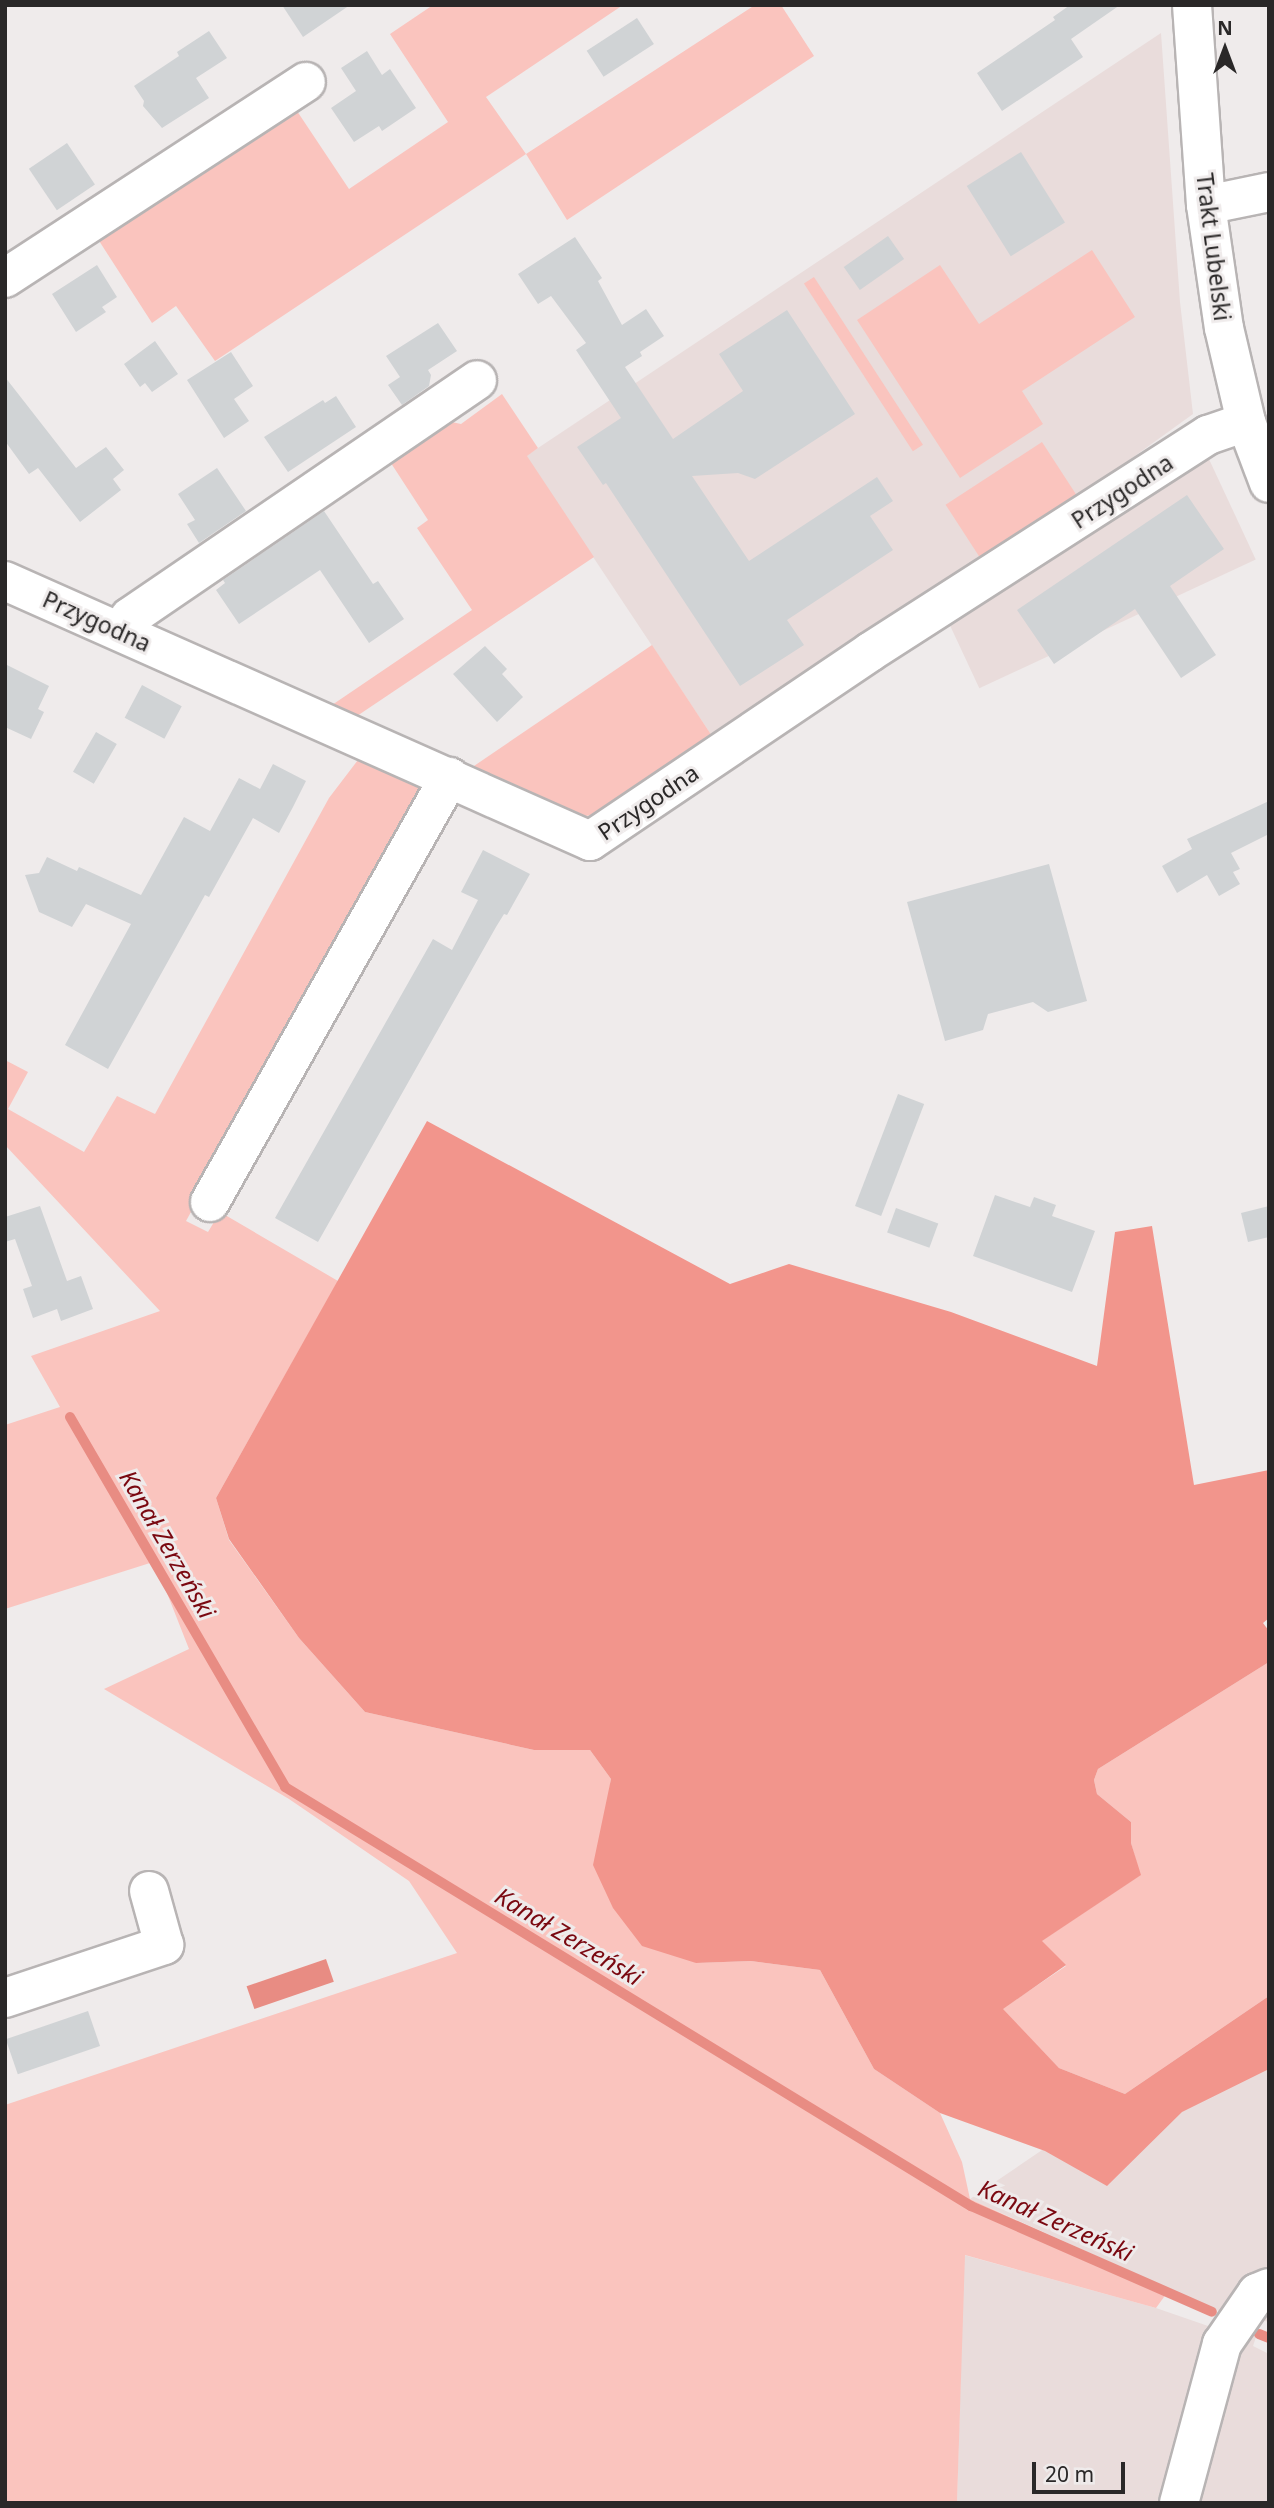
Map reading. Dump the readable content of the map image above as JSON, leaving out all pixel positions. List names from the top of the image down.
{
  "streets": {
    "street": ["Trakt Lubelski", "Przygodna"]
  },
  "crossings": [
    ["Trakt Lubelski", "Przygodna"]
  ],
  "water": ["Kanał Zerzeński"],
  "scale_bar": "20 m",
  "north": "top"
}
